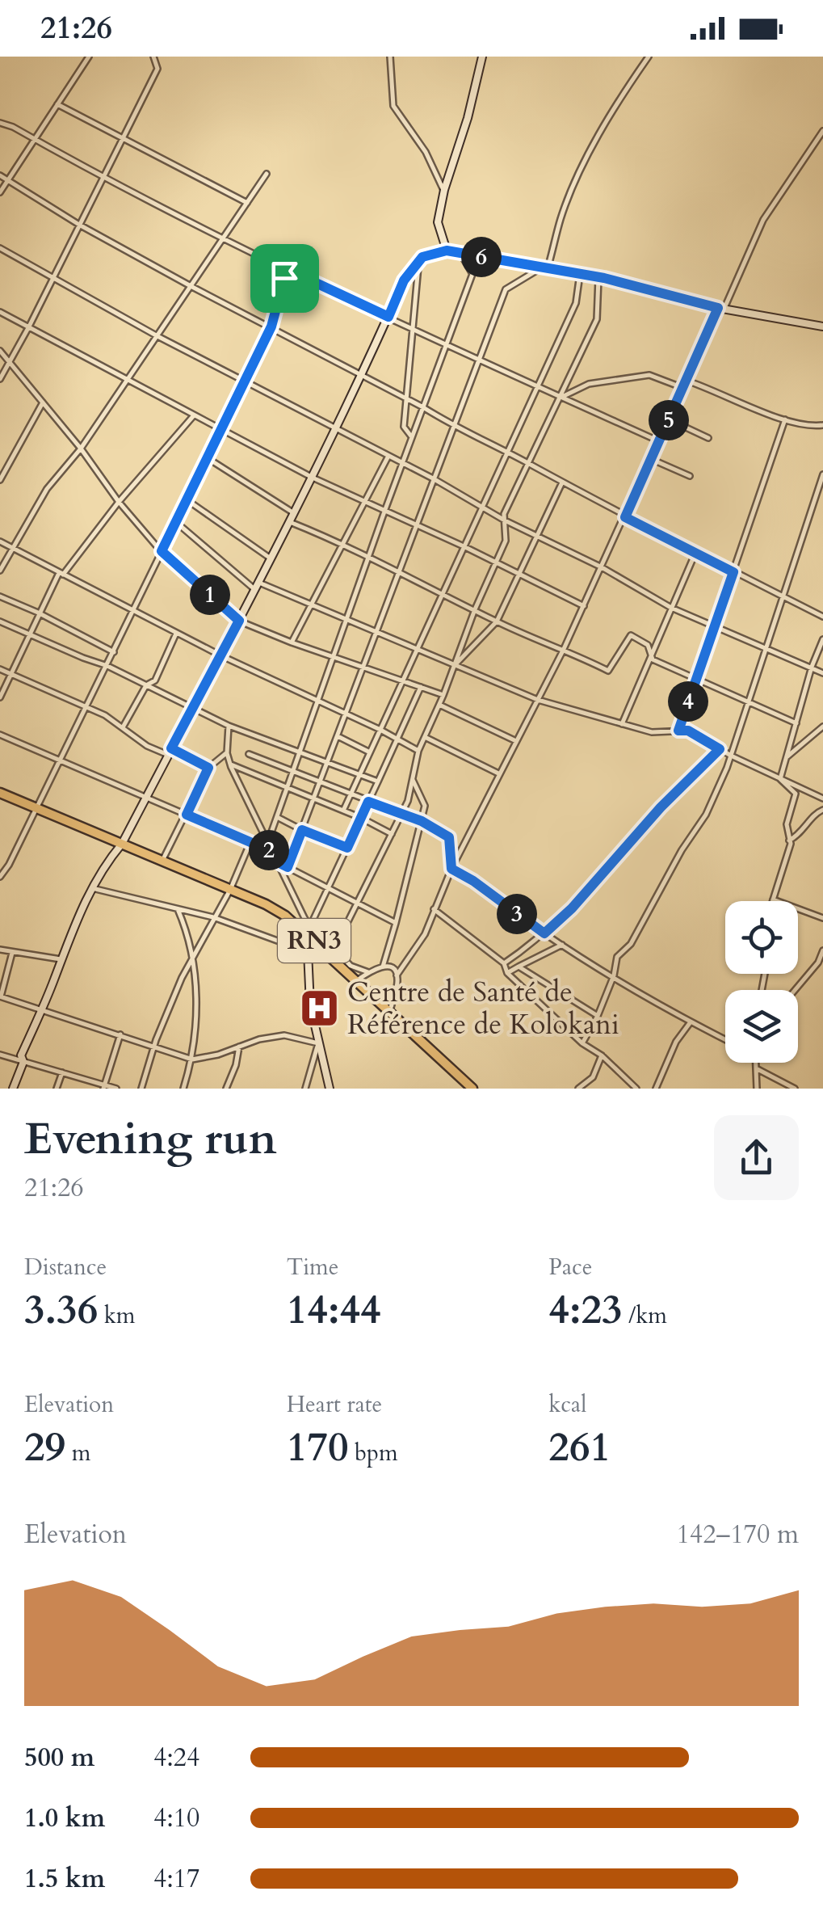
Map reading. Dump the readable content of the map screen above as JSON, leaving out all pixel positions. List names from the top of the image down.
{
  "streets": {
    "highway": ["RN3"]
  },
  "places": {
    "hospital": ["Centre de Santé de Référence de Kolokani"]
  },
  "page": {
    "status": "21:26",
    "pins": [
      "6",
      "5",
      "1",
      "4",
      "2",
      "3"
    ],
    "heading": ["Evening run", "21:26"],
    "stats": [
      ["Distance", "3.36 km"],
      ["Time", "14:44"],
      ["Pace", "4:23 /km"],
      ["Elevation", "29 m"],
      ["Heart rate", "170 bpm"],
      ["kcal", "261"]
    ],
    "chart": ["Elevation", "142–170 m"],
    "list": [
      {
        "name": "500 m",
        "note": "4:24"
      },
      {
        "name": "1.0 km",
        "note": "4:10"
      },
      {
        "name": "1.5 km",
        "note": "4:17"
      }
    ]
  }
}
